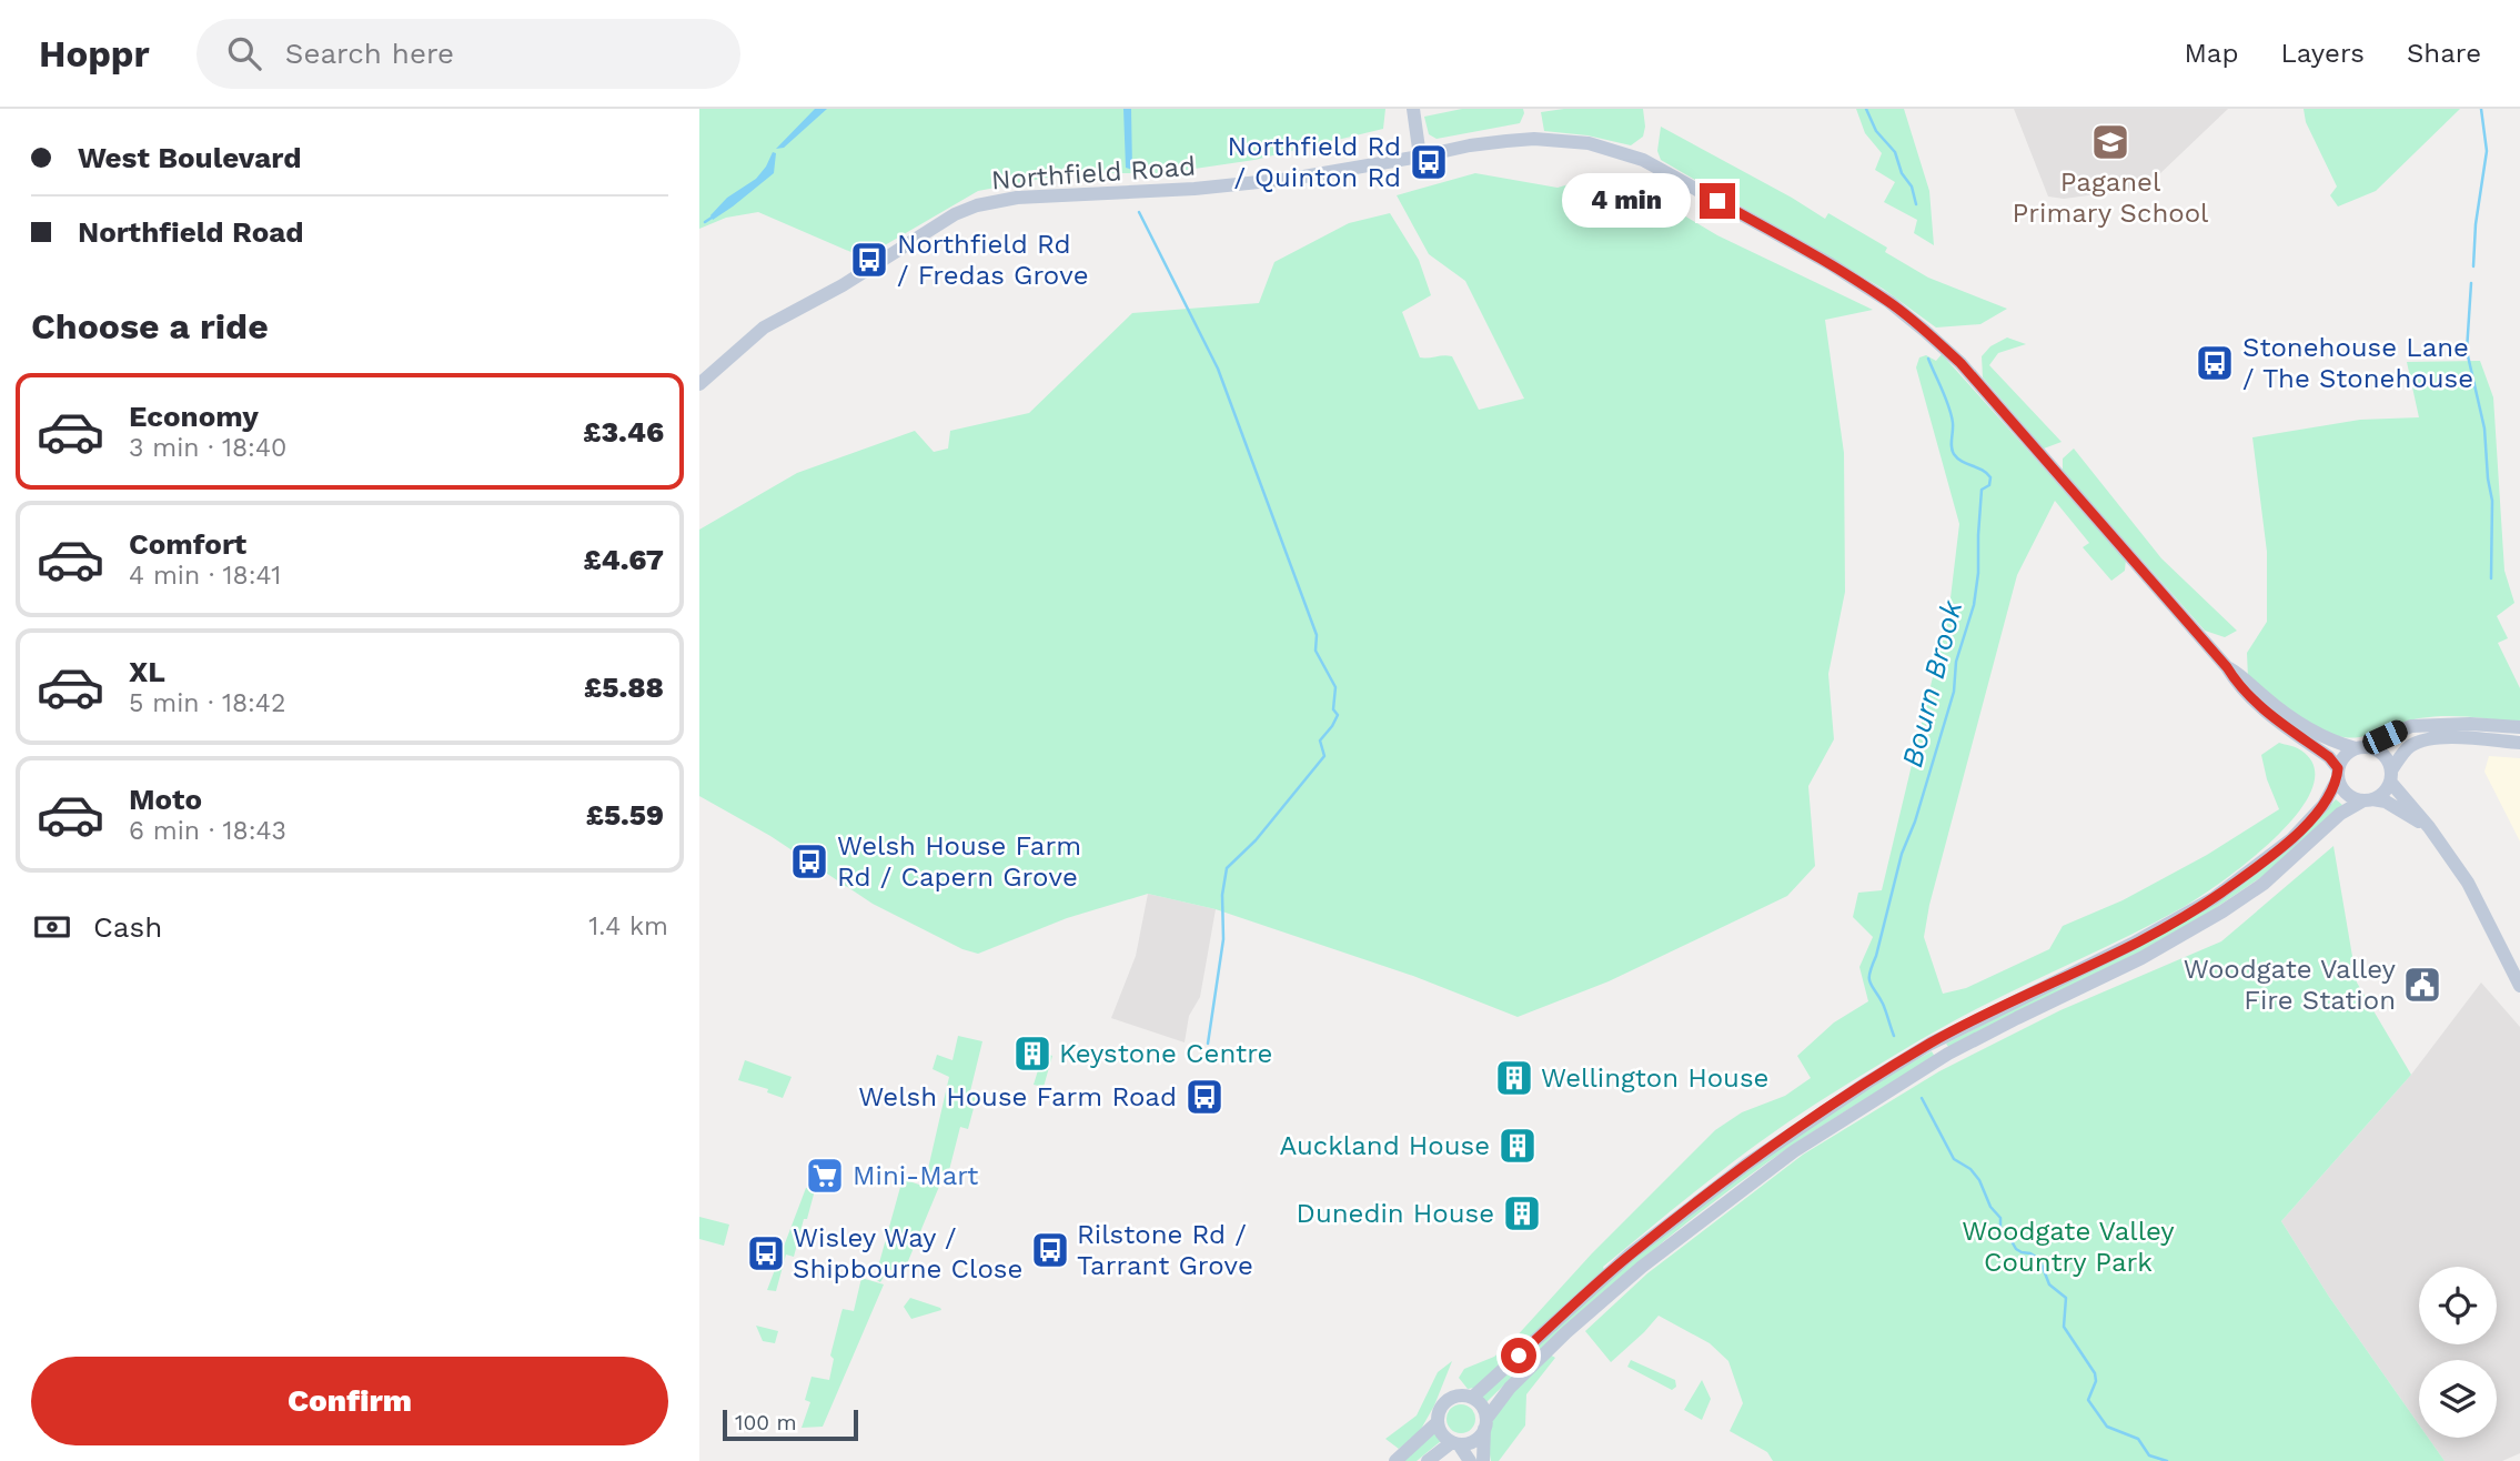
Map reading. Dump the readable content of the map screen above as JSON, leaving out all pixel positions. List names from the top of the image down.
{
  "streets": {
    "main road": ["Northfield Road"]
  },
  "water": ["Bourn Brook"],
  "parks": ["Woodgate Valley Country Park"],
  "places": {
    "school or university": ["Paganel Primary School"],
    "bus stop": [
      "Northfield Rd / Quinton Rd",
      "Northfield Rd / Fredas Grove",
      "Stonehouse Lane / The Stonehouse",
      "Welsh House Farm Rd / Capern Grove",
      "Welsh House Farm Road",
      "Rilstone Rd / Tarrant Grove",
      "Wisley Way / Shipbourne Close"
    ],
    "public building": ["Woodgate Valley Fire Station"],
    "building": [
      "Keystone Centre",
      "Wellington House",
      "Auckland House",
      "Dunedin House"
    ],
    "supermarket": ["Mini-Mart"]
  },
  "scale_bar": "100 m",
  "page": {
    "header": "Hoppr",
    "search": "Search here",
    "nav": ["Map", "Layers", "Share"],
    "banner": ["West Boulevard", "Northfield Road"],
    "bubble": "4 min",
    "heading": "Choose a ride",
    "list": [
      {
        "name": "Economy",
        "note": "3 min · 18:40",
        "value": "£3.46"
      },
      {
        "name": "Comfort",
        "note": "4 min · 18:41",
        "value": "£4.67"
      },
      {
        "name": "XL",
        "note": "5 min · 18:42",
        "value": "£5.88"
      },
      {
        "name": "Moto",
        "note": "6 min · 18:43",
        "value": "£5.59"
      }
    ],
    "pay": ["Cash", "1.4 km"],
    "buttons": "Confirm",
    "scale": "100 m"
  }
}
